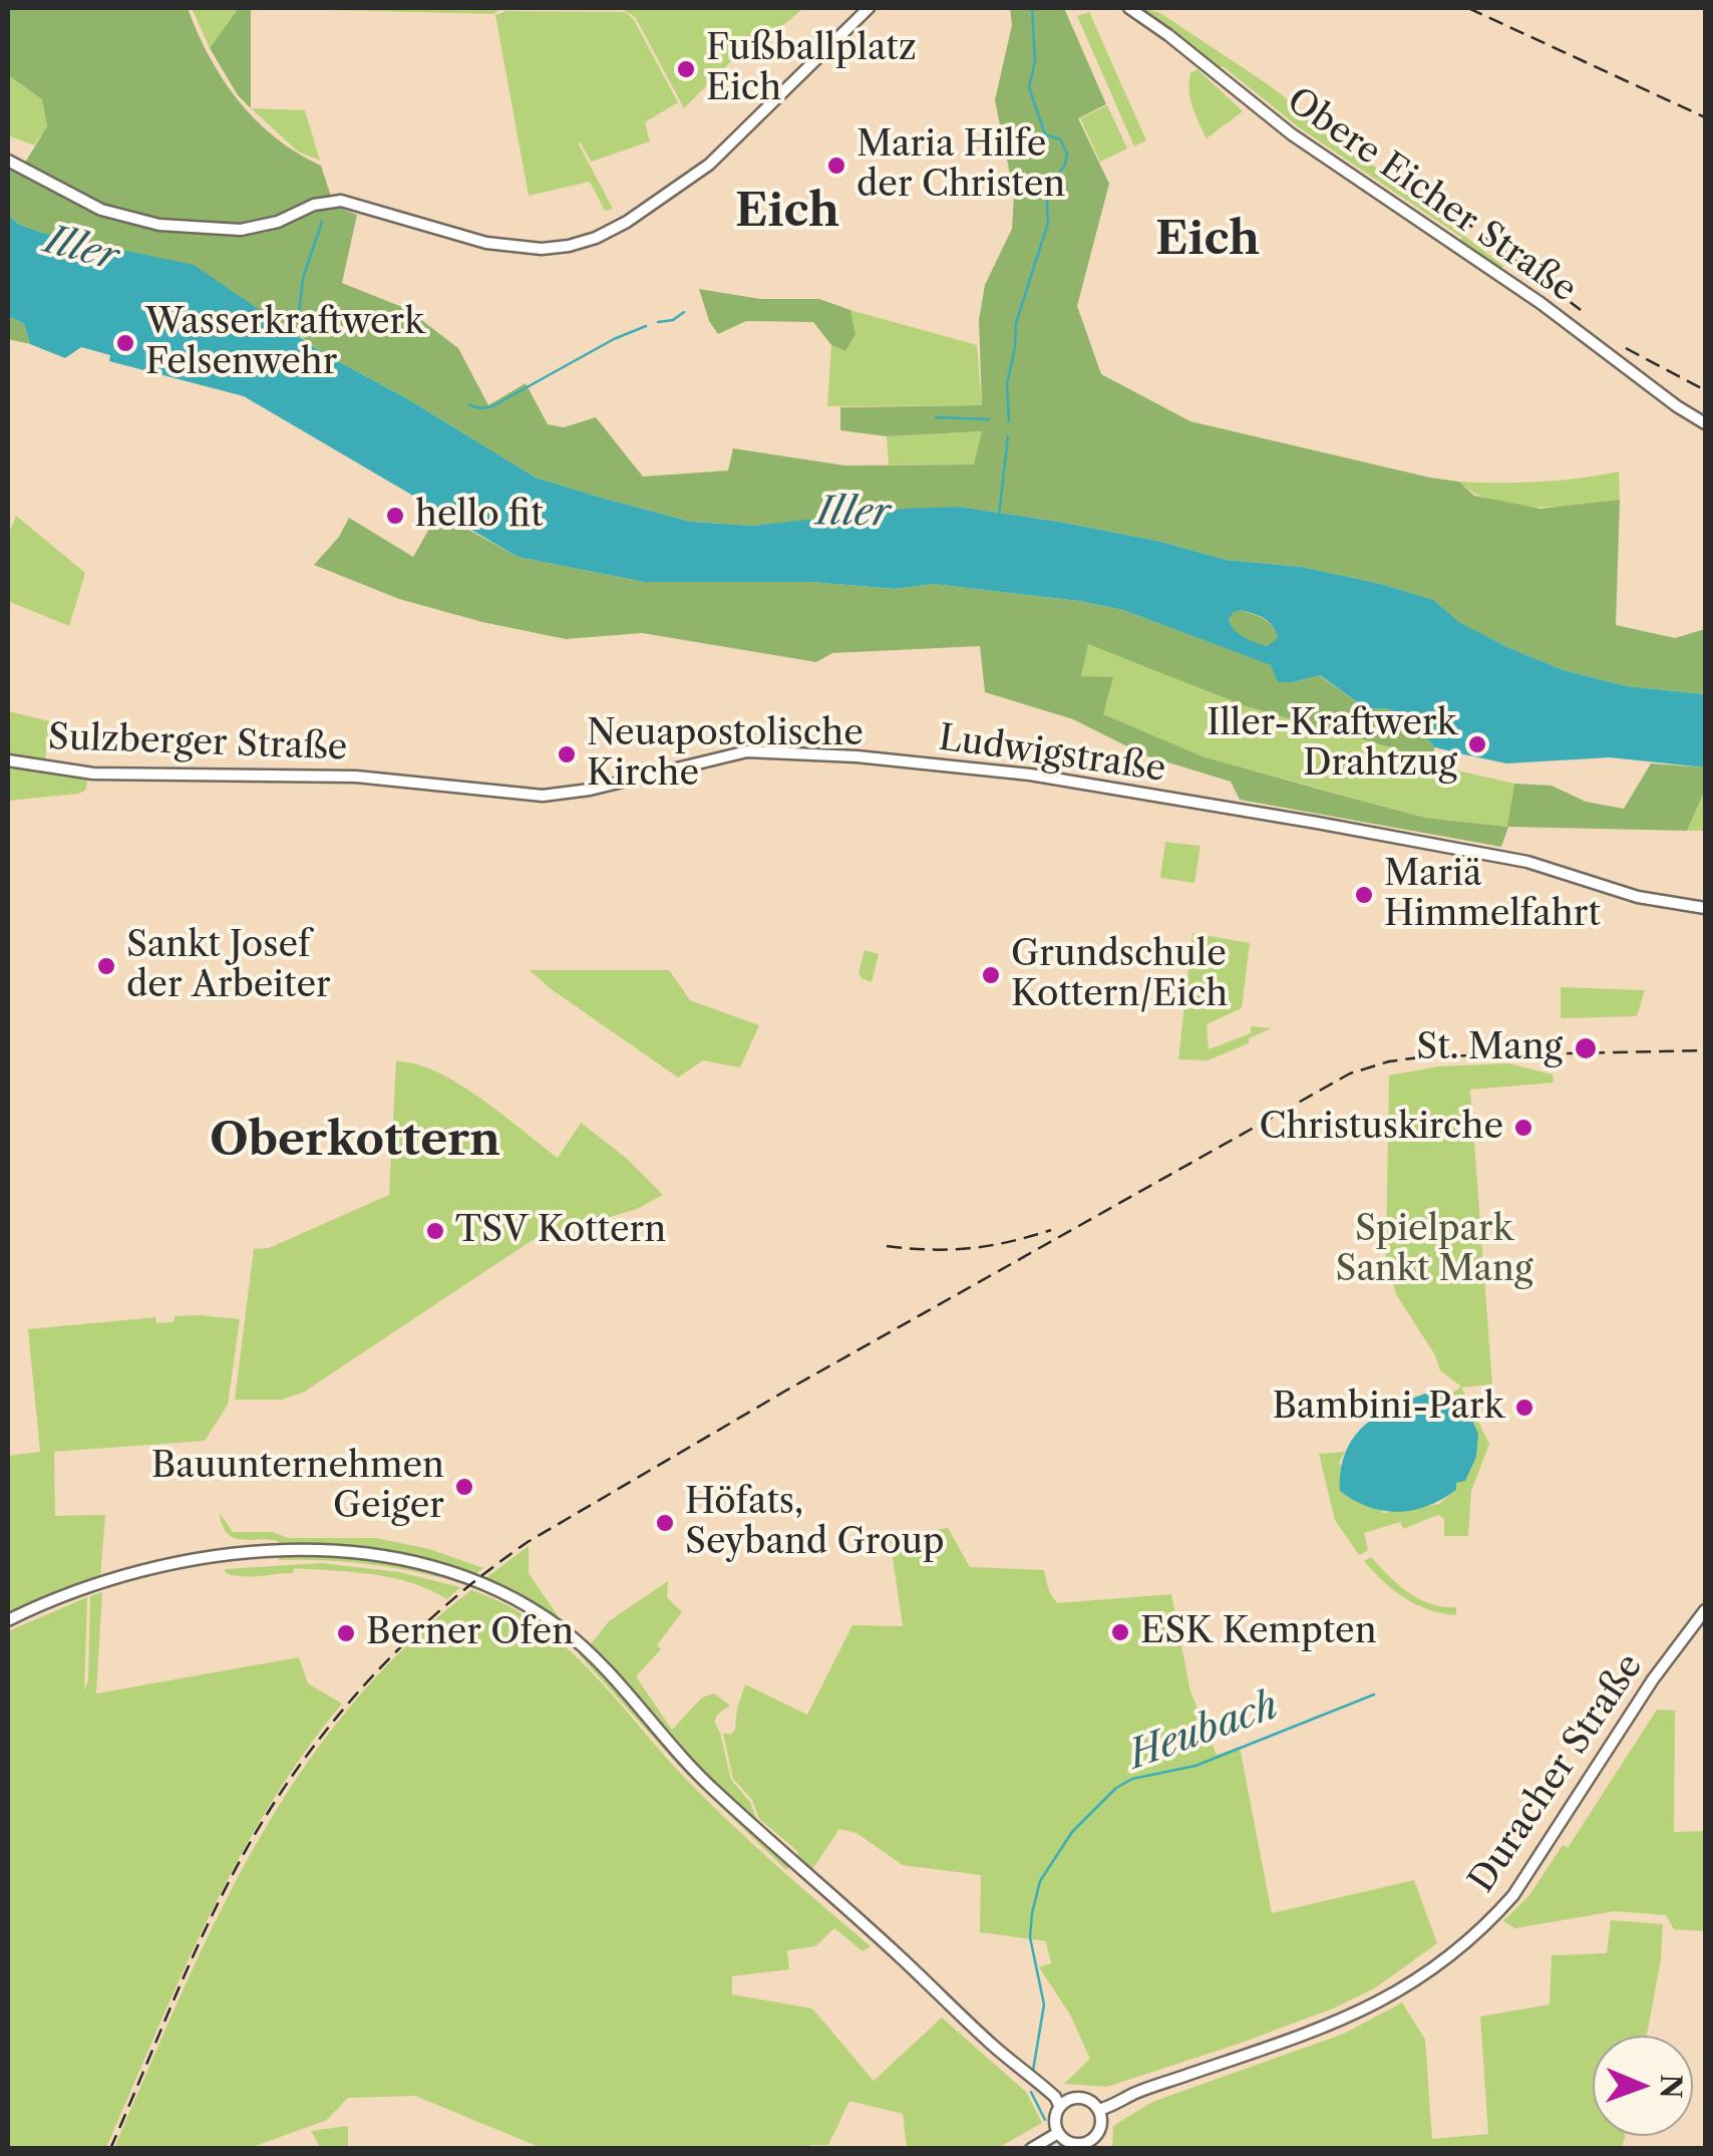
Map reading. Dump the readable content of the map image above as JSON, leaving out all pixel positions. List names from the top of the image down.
{
  "streets": {
    "street": [
      "Obere Eicher Straße",
      "Sulzberger Straße",
      "Ludwigstraße",
      "Duracher Straße"
    ]
  },
  "crossings": [
    ["Sulzberger Straße", "Ludwigstraße"]
  ],
  "districts": ["Eich", "Eich", "Oberkottern"],
  "water": ["Iller", "Heubach"],
  "parks": ["Spielpark Sankt Mang"],
  "places": [
    "Fußballplatz Eich",
    "Maria Hilfe der Christen",
    "Wasserkraftwerk Felsenwehr",
    "hello fit",
    "Iller-Kraftwerk Drahtzug",
    "Neuapostolische Kirche",
    "Mariä Himmelfahrt",
    "Sankt Josef der Arbeiter",
    "Grundschule Kottern/Eich",
    "St. Mang",
    "Christuskirche",
    "TSV Kottern",
    "Bambini-Park",
    "Bauunternehmen Geiger",
    "Höfats, Seyband Group",
    "ESK Kempten",
    "Berner Ofen"
  ],
  "north": "right"
}
